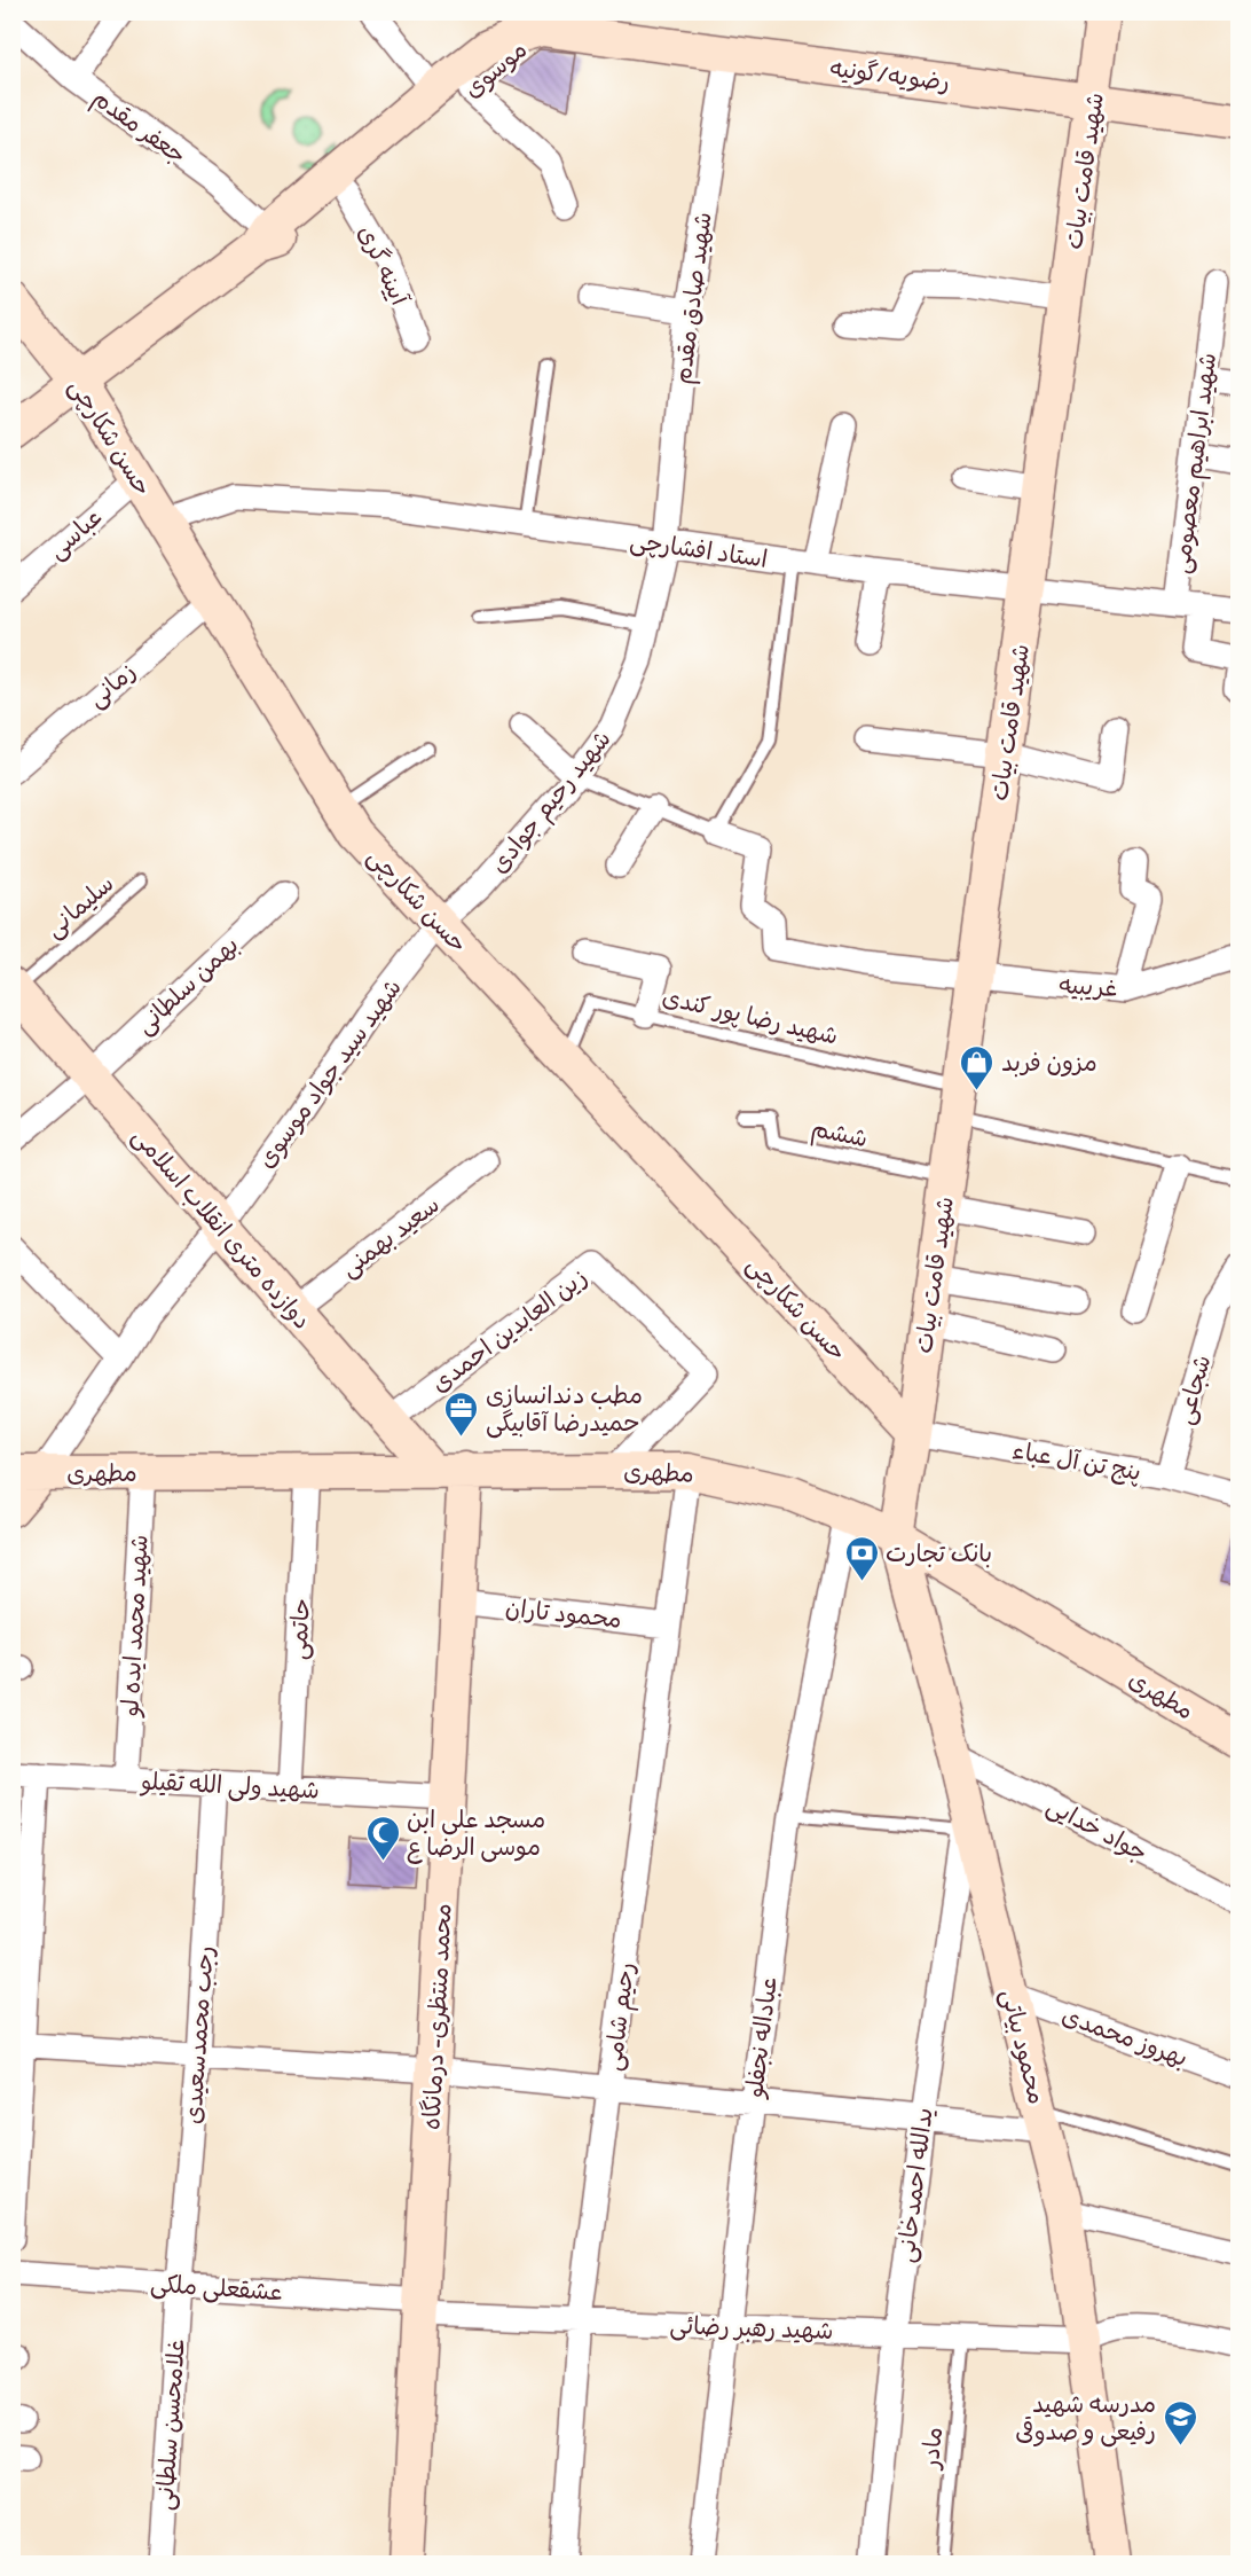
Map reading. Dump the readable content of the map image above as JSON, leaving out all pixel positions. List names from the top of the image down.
{
  "streets": {
    "street": [
      "موسوی",
      "رضویه/گونیه",
      "جعفر مقدم",
      "شهید قامت بیات",
      "آیینه گری",
      "شهید صادق مقدم",
      "حسن شکارچی",
      "شهید ابراهیم معصومی",
      "عباسی",
      "استاد افشارچی",
      "زمانی",
      "شهید رحیم جوادی",
      "بهمن سلطانی",
      "غریبیه",
      "شهید سید جواد موسوی",
      "دوازده متری انقلاب اسلامی",
      "سعید بهمنی",
      "زین العابدین احمدی",
      "شجاعی",
      "پنج تن آل عباء",
      "مطهری",
      "محمود تاران",
      "شهید محمد ایده لو",
      "حاتمی",
      "شهید ولی الله تقیلو",
      "جواد خدایی",
      "محمد منتظری- درمانگاه",
      "رحیم شامی",
      "رجب محمدسعیدی",
      "بهروز محمدی",
      "عباداله نجفلو",
      "محمود بیاتی",
      "یدالله احمدخانی",
      "عشقعلی ملکی",
      "شهید رهبر رضائی",
      "غلامحسن سلطانی"
    ],
    "lane": [
      "سلیمانی",
      "شهید رضا پور کندی",
      "ششم",
      "مادر"
    ]
  },
  "crossings": [
    ["موسوی", "رضویه/گونیه"],
    ["موسوی", "جعفر مقدم"],
    ["موسوی", "آیینه گری"],
    ["موسوی", "حسن شکارچی"],
    ["رضویه/گونیه", "شهید قامت بیات"],
    ["رضویه/گونیه", "شهید صادق مقدم"],
    ["شهید قامت بیات", "حسن شکارچی"],
    ["شهید قامت بیات", "استاد افشارچی"],
    ["شهید قامت بیات", "غریبیه"],
    ["شهید قامت بیات", "شهید رضا پور کندی"],
    ["شهید قامت بیات", "ششم"],
    ["شهید قامت بیات", "پنج تن آل عباء"],
    ["شهید قامت بیات", "مطهری"],
    ["شهید قامت بیات", "محمود بیاتی"],
    ["شهید صادق مقدم", "استاد افشارچی"],
    ["شهید صادق مقدم", "شهید رحیم جوادی"],
    ["حسن شکارچی", "عباسی"],
    ["حسن شکارچی", "استاد افشارچی"],
    ["حسن شکارچی", "زمانی"],
    ["حسن شکارچی", "شهید رحیم جوادی"],
    ["حسن شکارچی", "شهید رضا پور کندی"],
    ["حسن شکارچی", "شهید سید جواد موسوی"],
    ["حسن شکارچی", "پنج تن آل عباء"],
    ["شهید ابراهیم معصومی", "استاد افشارچی"],
    ["استاد افشارچی", "شهید رحیم جوادی"],
    ["شهید رحیم جوادی", "شهید سید جواد موسوی"],
    ["سلیمانی", "دوازده متری انقلاب اسلامی"],
    ["بهمن سلطانی", "دوازده متری انقلاب اسلامی"],
    ["شهید سید جواد موسوی", "دوازده متری انقلاب اسلامی"],
    ["شهید سید جواد موسوی", "مطهری"],
    ["دوازده متری انقلاب اسلامی", "سعید بهمنی"],
    ["دوازده متری انقلاب اسلامی", "زین العابدین احمدی"],
    ["دوازده متری انقلاب اسلامی", "مطهری"],
    ["زین العابدین احمدی", "مطهری"],
    ["شجاعی", "پنج تن آل عباء"],
    ["مطهری", "شهید محمد ایده لو"],
    ["مطهری", "حاتمی"],
    ["مطهری", "محمد منتظری- درمانگاه"],
    ["مطهری", "رحیم شامی"],
    ["مطهری", "عباداله نجفلو"],
    ["مطهری", "محمود بیاتی"],
    ["محمود تاران", "محمد منتظری- درمانگاه"],
    ["محمود تاران", "رحیم شامی"],
    ["شهید محمد ایده لو", "شهید ولی الله تقیلو"],
    ["حاتمی", "شهید ولی الله تقیلو"],
    ["شهید ولی الله تقیلو", "محمد منتظری- درمانگاه"],
    ["شهید ولی الله تقیلو", "رجب محمدسعیدی"],
    ["جواد خدایی", "محمود بیاتی"],
    ["محمد منتظری- درمانگاه", "عشقعلی ملکی"],
    ["محمد منتظری- درمانگاه", "شهید رهبر رضائی"],
    ["رحیم شامی", "شهید رهبر رضائی"],
    ["رجب محمدسعیدی", "عشقعلی ملکی"],
    ["رجب محمدسعیدی", "غلامحسن سلطانی"],
    ["بهروز محمدی", "محمود بیاتی"],
    ["عباداله نجفلو", "شهید رهبر رضائی"],
    ["محمود بیاتی", "یدالله احمدخانی"],
    ["محمود بیاتی", "شهید رهبر رضائی"],
    ["یدالله احمدخانی", "شهید رهبر رضائی"],
    ["عشقعلی ملکی", "شهید رهبر رضائی"],
    ["عشقعلی ملکی", "غلامحسن سلطانی"],
    ["شهید رهبر رضائی", "مادر"]
  ],
  "places": {
    "shop": ["مزون فربد"],
    "office": ["مطب دندانسازی حمیدرضا آقابیگی"],
    "bank": ["بانک تجارت"],
    "mosque": ["مسجد علی ابن موسی الرضا ع"],
    "school or university": ["مدرسه شهید رفیعی و صدوقی"]
  }
}
